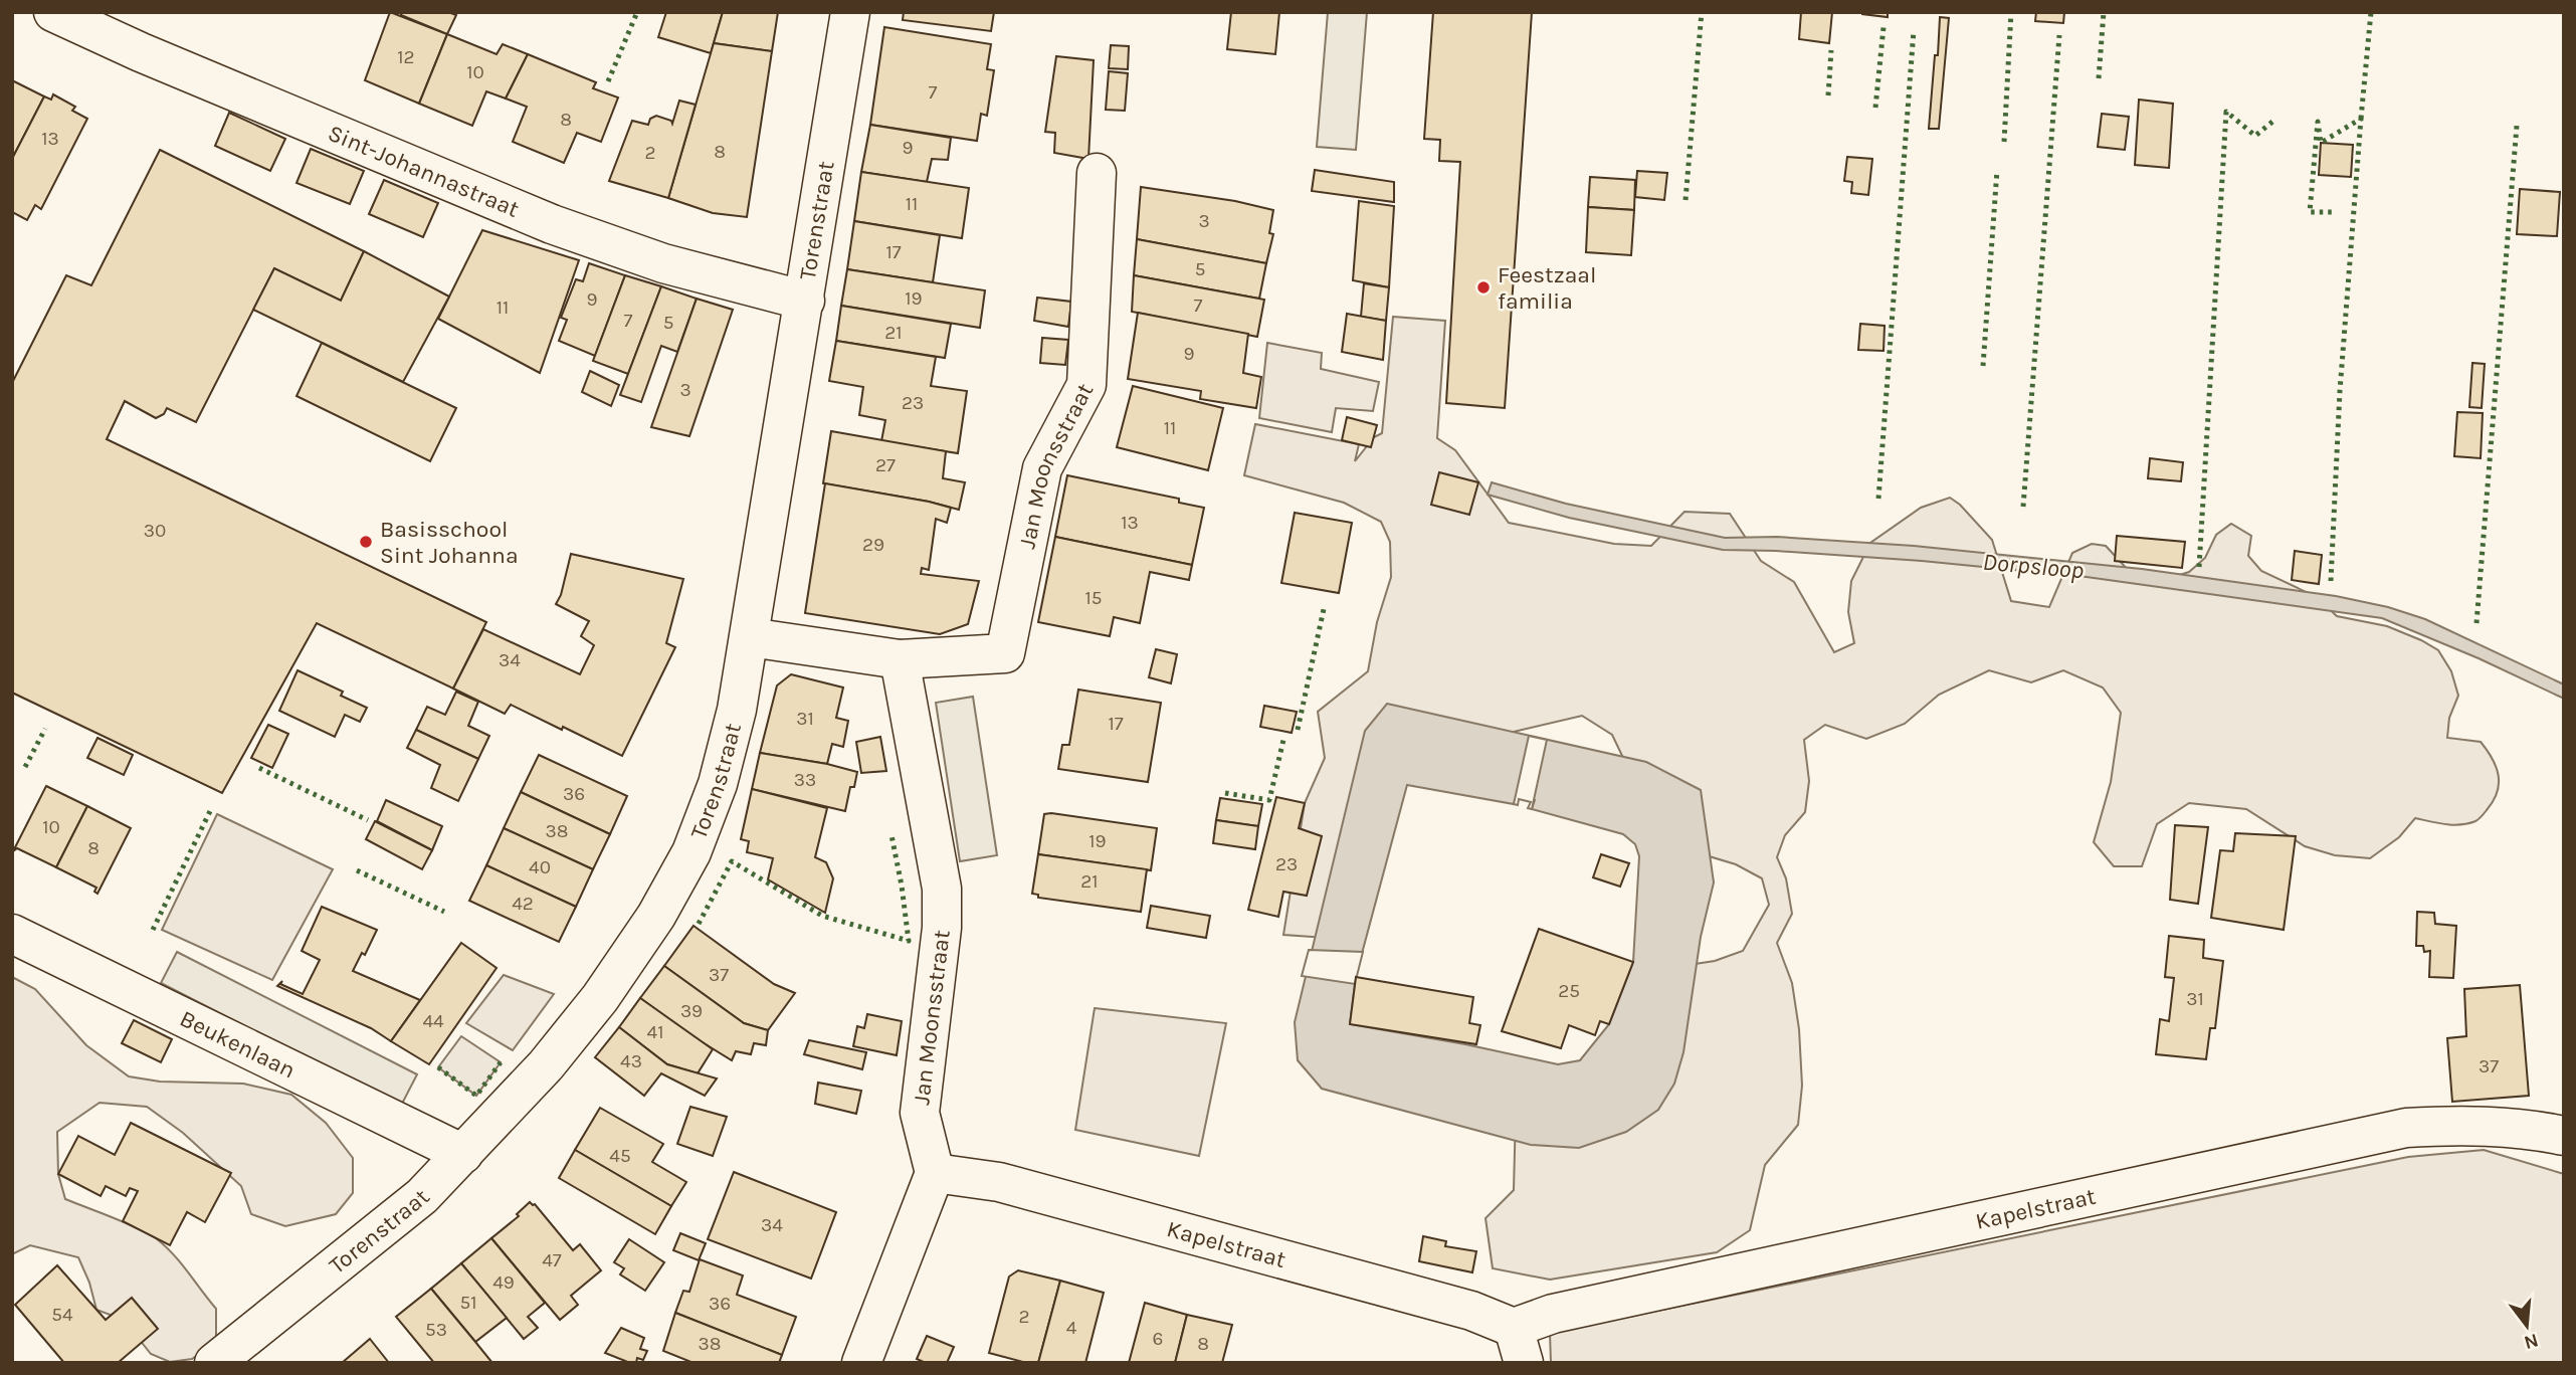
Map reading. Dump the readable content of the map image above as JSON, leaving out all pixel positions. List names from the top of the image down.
{
  "streets": {
    "street": [
      "Sint-Johannastraat",
      "Torenstraat",
      "Jan Moonsstraat",
      "Beukenlaan",
      "Kapelstraat"
    ]
  },
  "crossings": [
    ["Sint-Johannastraat", "Torenstraat"],
    ["Torenstraat", "Jan Moonsstraat"],
    ["Torenstraat", "Beukenlaan"],
    ["Jan Moonsstraat", "Kapelstraat"]
  ],
  "water": ["Dorpsloop"],
  "places": ["Feestzaal familia", "Basisschool Sint Johanna"],
  "house_numbers": [
    "12",
    "10",
    "7",
    "8",
    "13",
    "9",
    "8",
    "2",
    "11",
    "3",
    "17",
    "5",
    "19",
    "9",
    "7",
    "11",
    "7",
    "5",
    "21",
    "9",
    "3",
    "23",
    "11",
    "27",
    "13",
    "30",
    "29",
    "15",
    "34",
    "31",
    "17",
    "33",
    "36",
    "10",
    "38",
    "19",
    "8",
    "23",
    "40",
    "21",
    "42",
    "37",
    "25",
    "31",
    "39",
    "44",
    "41",
    "43",
    "37",
    "45",
    "34",
    "47",
    "49",
    "51",
    "36",
    "54",
    "2",
    "4",
    "53",
    "6",
    "38",
    "8"
  ],
  "north": "bottom"
}
